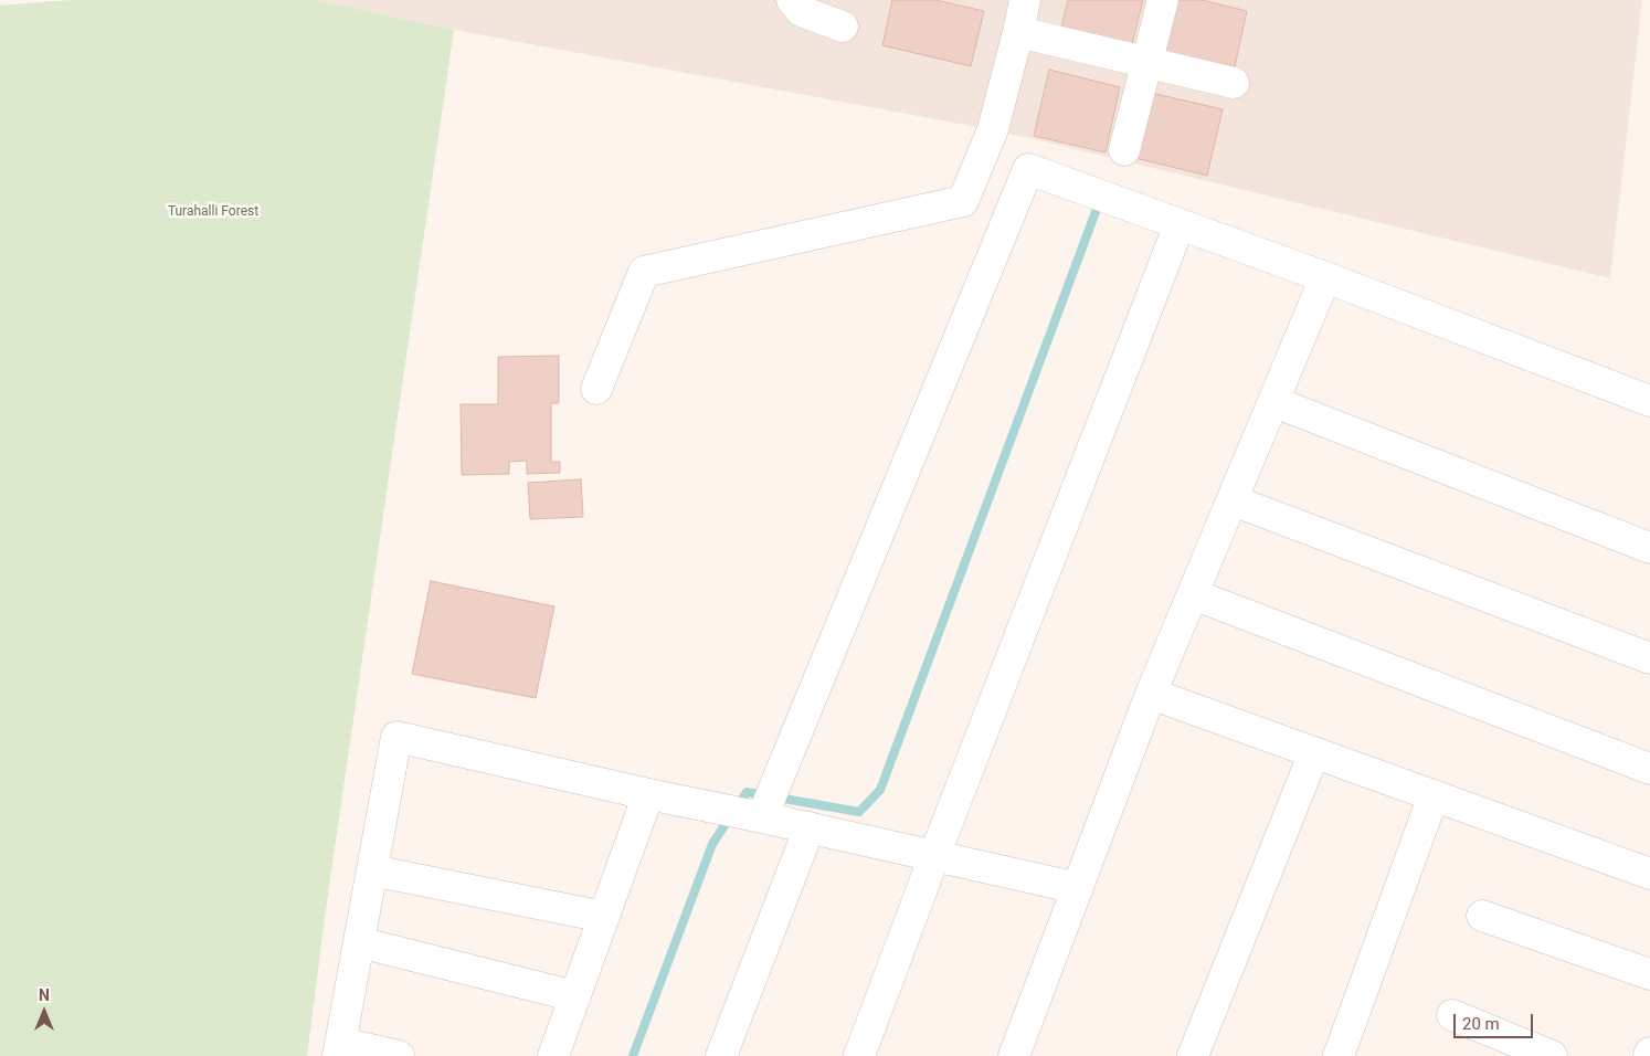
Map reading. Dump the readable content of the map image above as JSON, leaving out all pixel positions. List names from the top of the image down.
{
  "parks": ["Turahalli Forest"],
  "scale_bar": "20 m",
  "north": "top"
}
